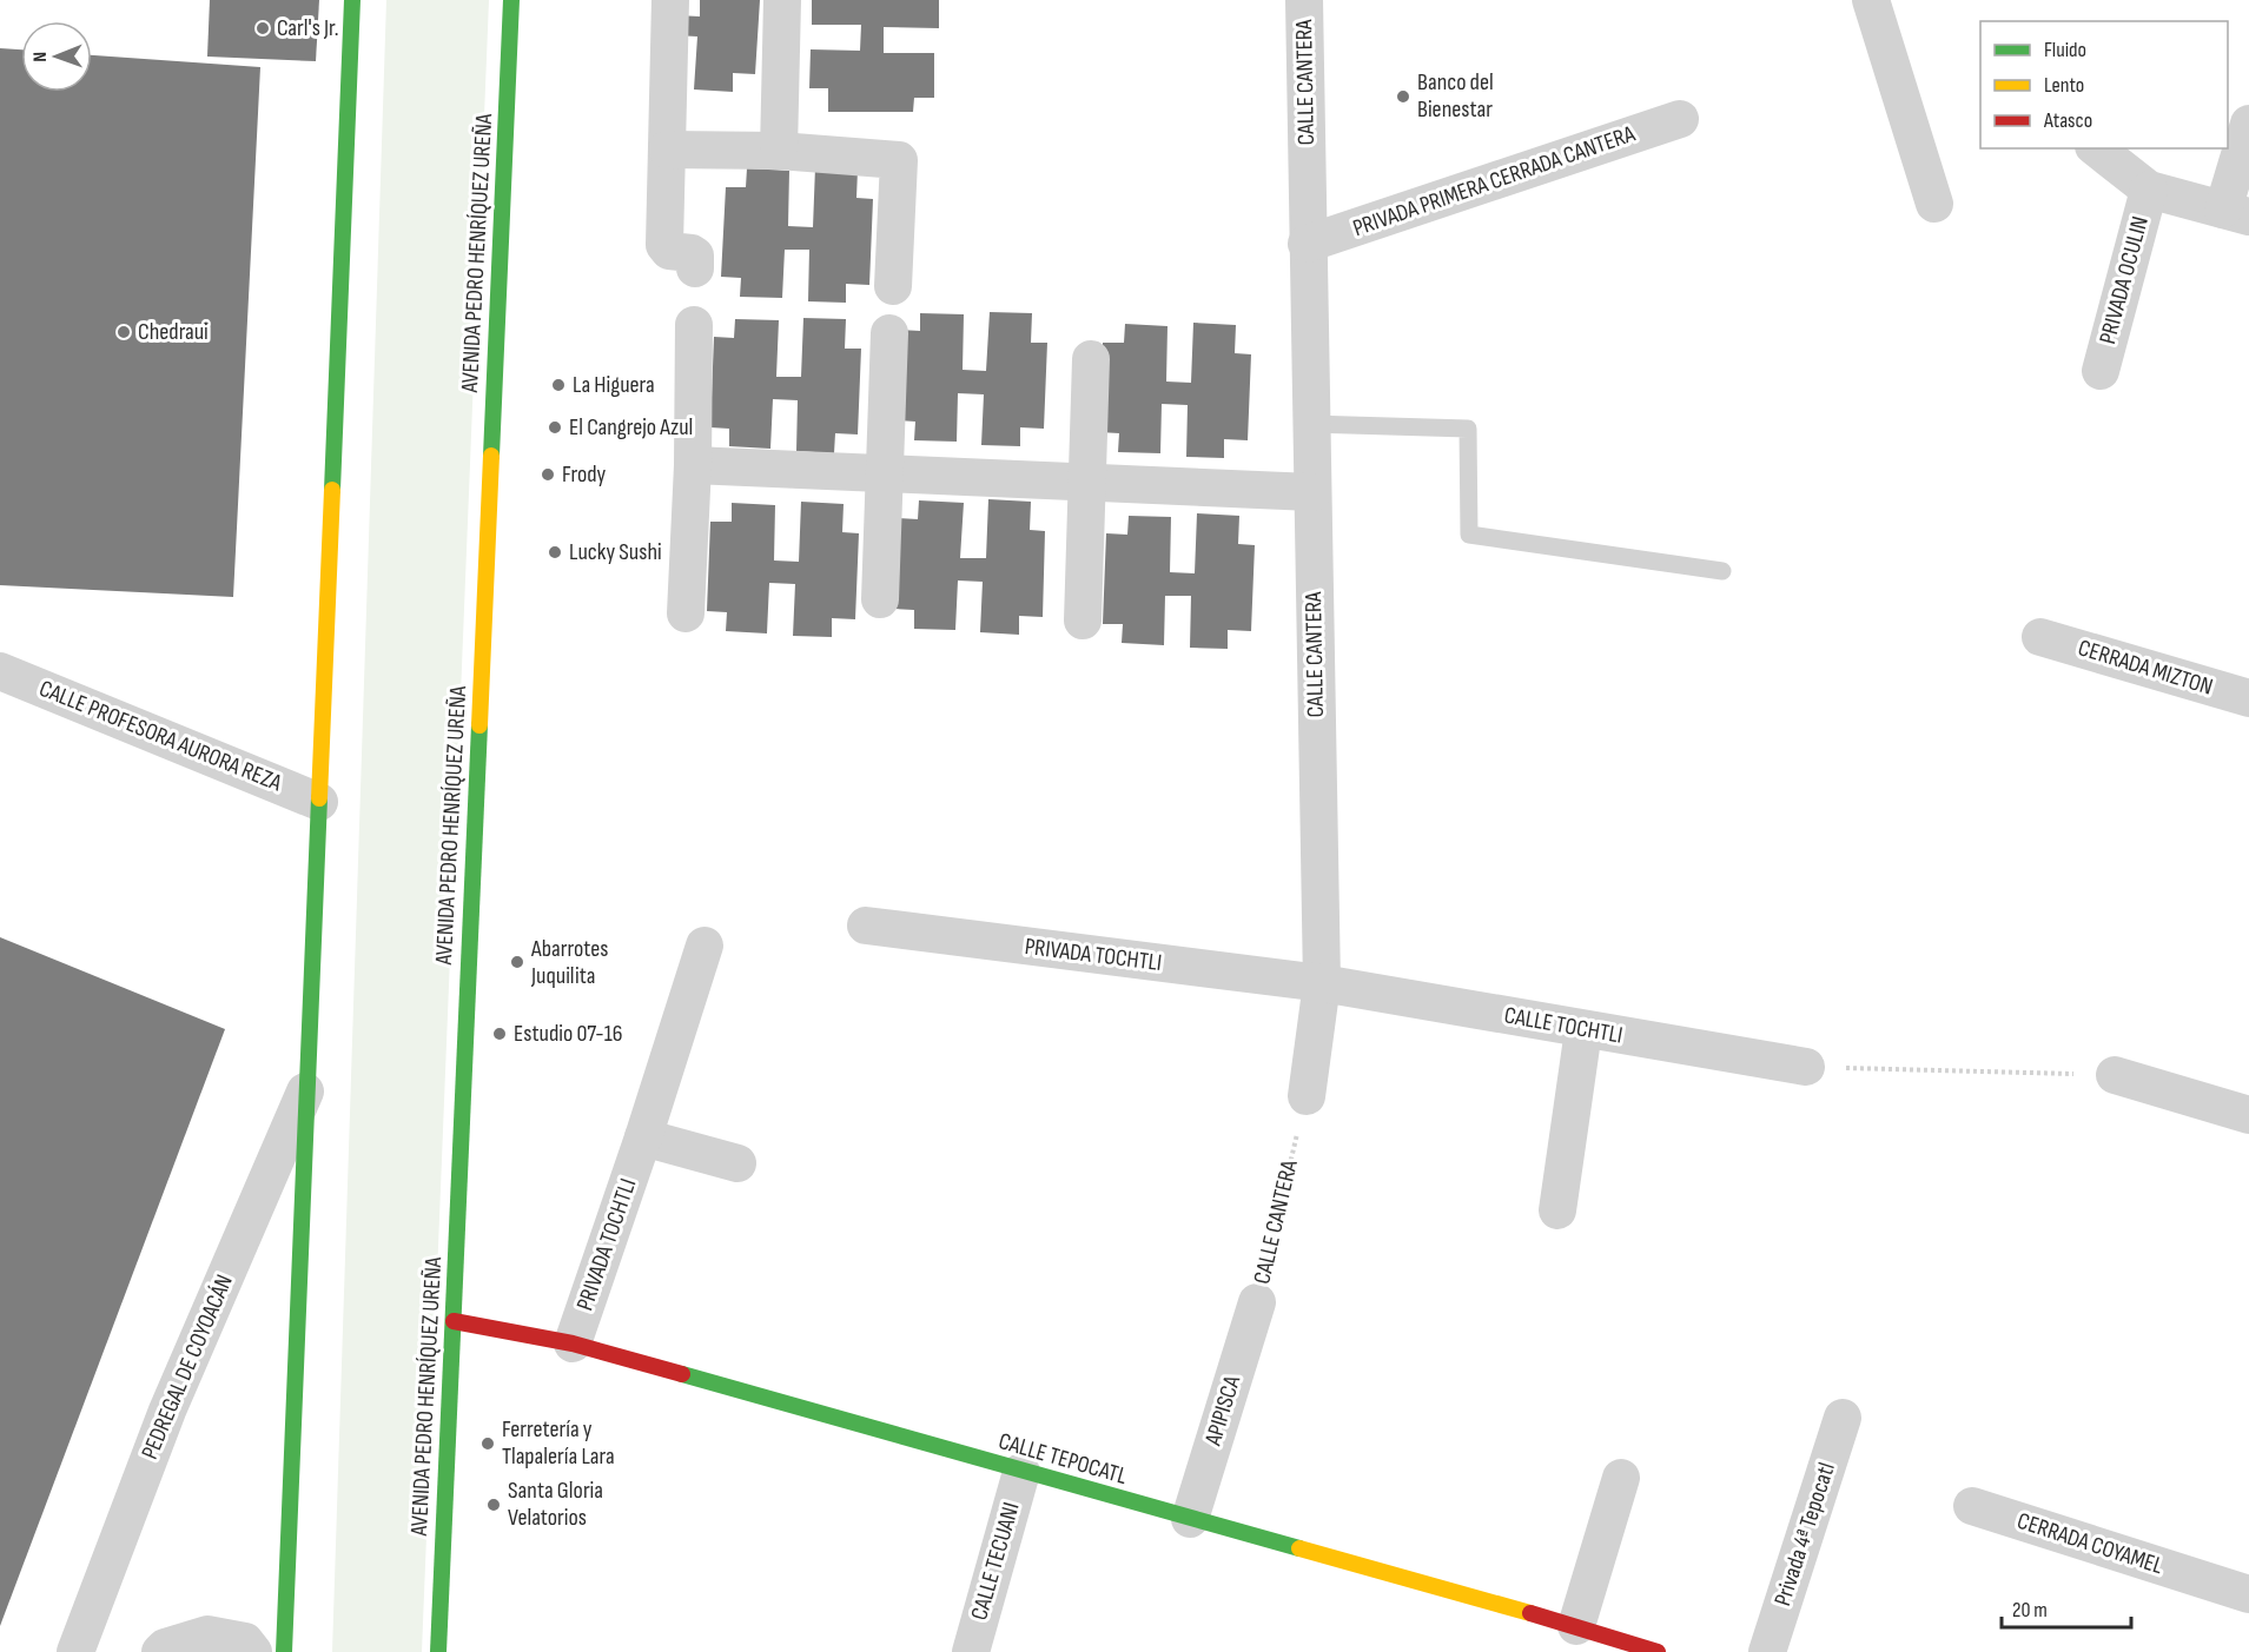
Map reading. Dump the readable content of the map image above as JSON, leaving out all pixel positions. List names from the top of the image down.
{
  "streets": {
    "main road": ["AVENIDA PEDRO HENRÍQUEZ UREÑA", "CALLE TEPOCATL"],
    "street": [
      "CALLE CANTERA",
      "PRIVADA PRIMERA CERRADA CANTERA",
      "PRIVADA OCULIN",
      "CERRADA MIZTON",
      "CALLE PROFESORA AURORA REZA",
      "PRIVADA TOCHTLI",
      "CALLE TOCHTLI",
      "PEDREGAL DE COYOACÁN",
      "APIPISCA",
      "Privada 4ª Tepocatl",
      "CERRADA COYAMEL",
      "CALLE TECUANI"
    ]
  },
  "crossings": [
    ["CALLE CANTERA", "PRIVADA PRIMERA CERRADA CANTERA"],
    ["CALLE CANTERA", "PRIVADA TOCHTLI"],
    ["CALLE CANTERA", "CALLE TOCHTLI"],
    ["CALLE CANTERA", "APIPISCA"],
    ["AVENIDA PEDRO HENRÍQUEZ UREÑA", "CALLE TEPOCATL"],
    ["PRIVADA TOCHTLI", "CALLE TOCHTLI"],
    ["PRIVADA TOCHTLI", "CALLE TEPOCATL"],
    ["APIPISCA", "CALLE TEPOCATL"],
    ["CALLE TEPOCATL", "CALLE TECUANI"]
  ],
  "places": [
    "Carl's Jr.",
    "Banco del Bienestar",
    "Chedraui",
    "La Higuera",
    "El Cangrejo Azul",
    "Frody",
    "Lucky Sushi",
    "Abarrotes Juquilita",
    "Estudio 07-16",
    "Ferretería y Tlapalería Lara",
    "Santa Gloria Velatorios"
  ],
  "legend": ["Fluido", "Lento", "Atasco"],
  "scale_bar": "20 m",
  "north": "left"
}
